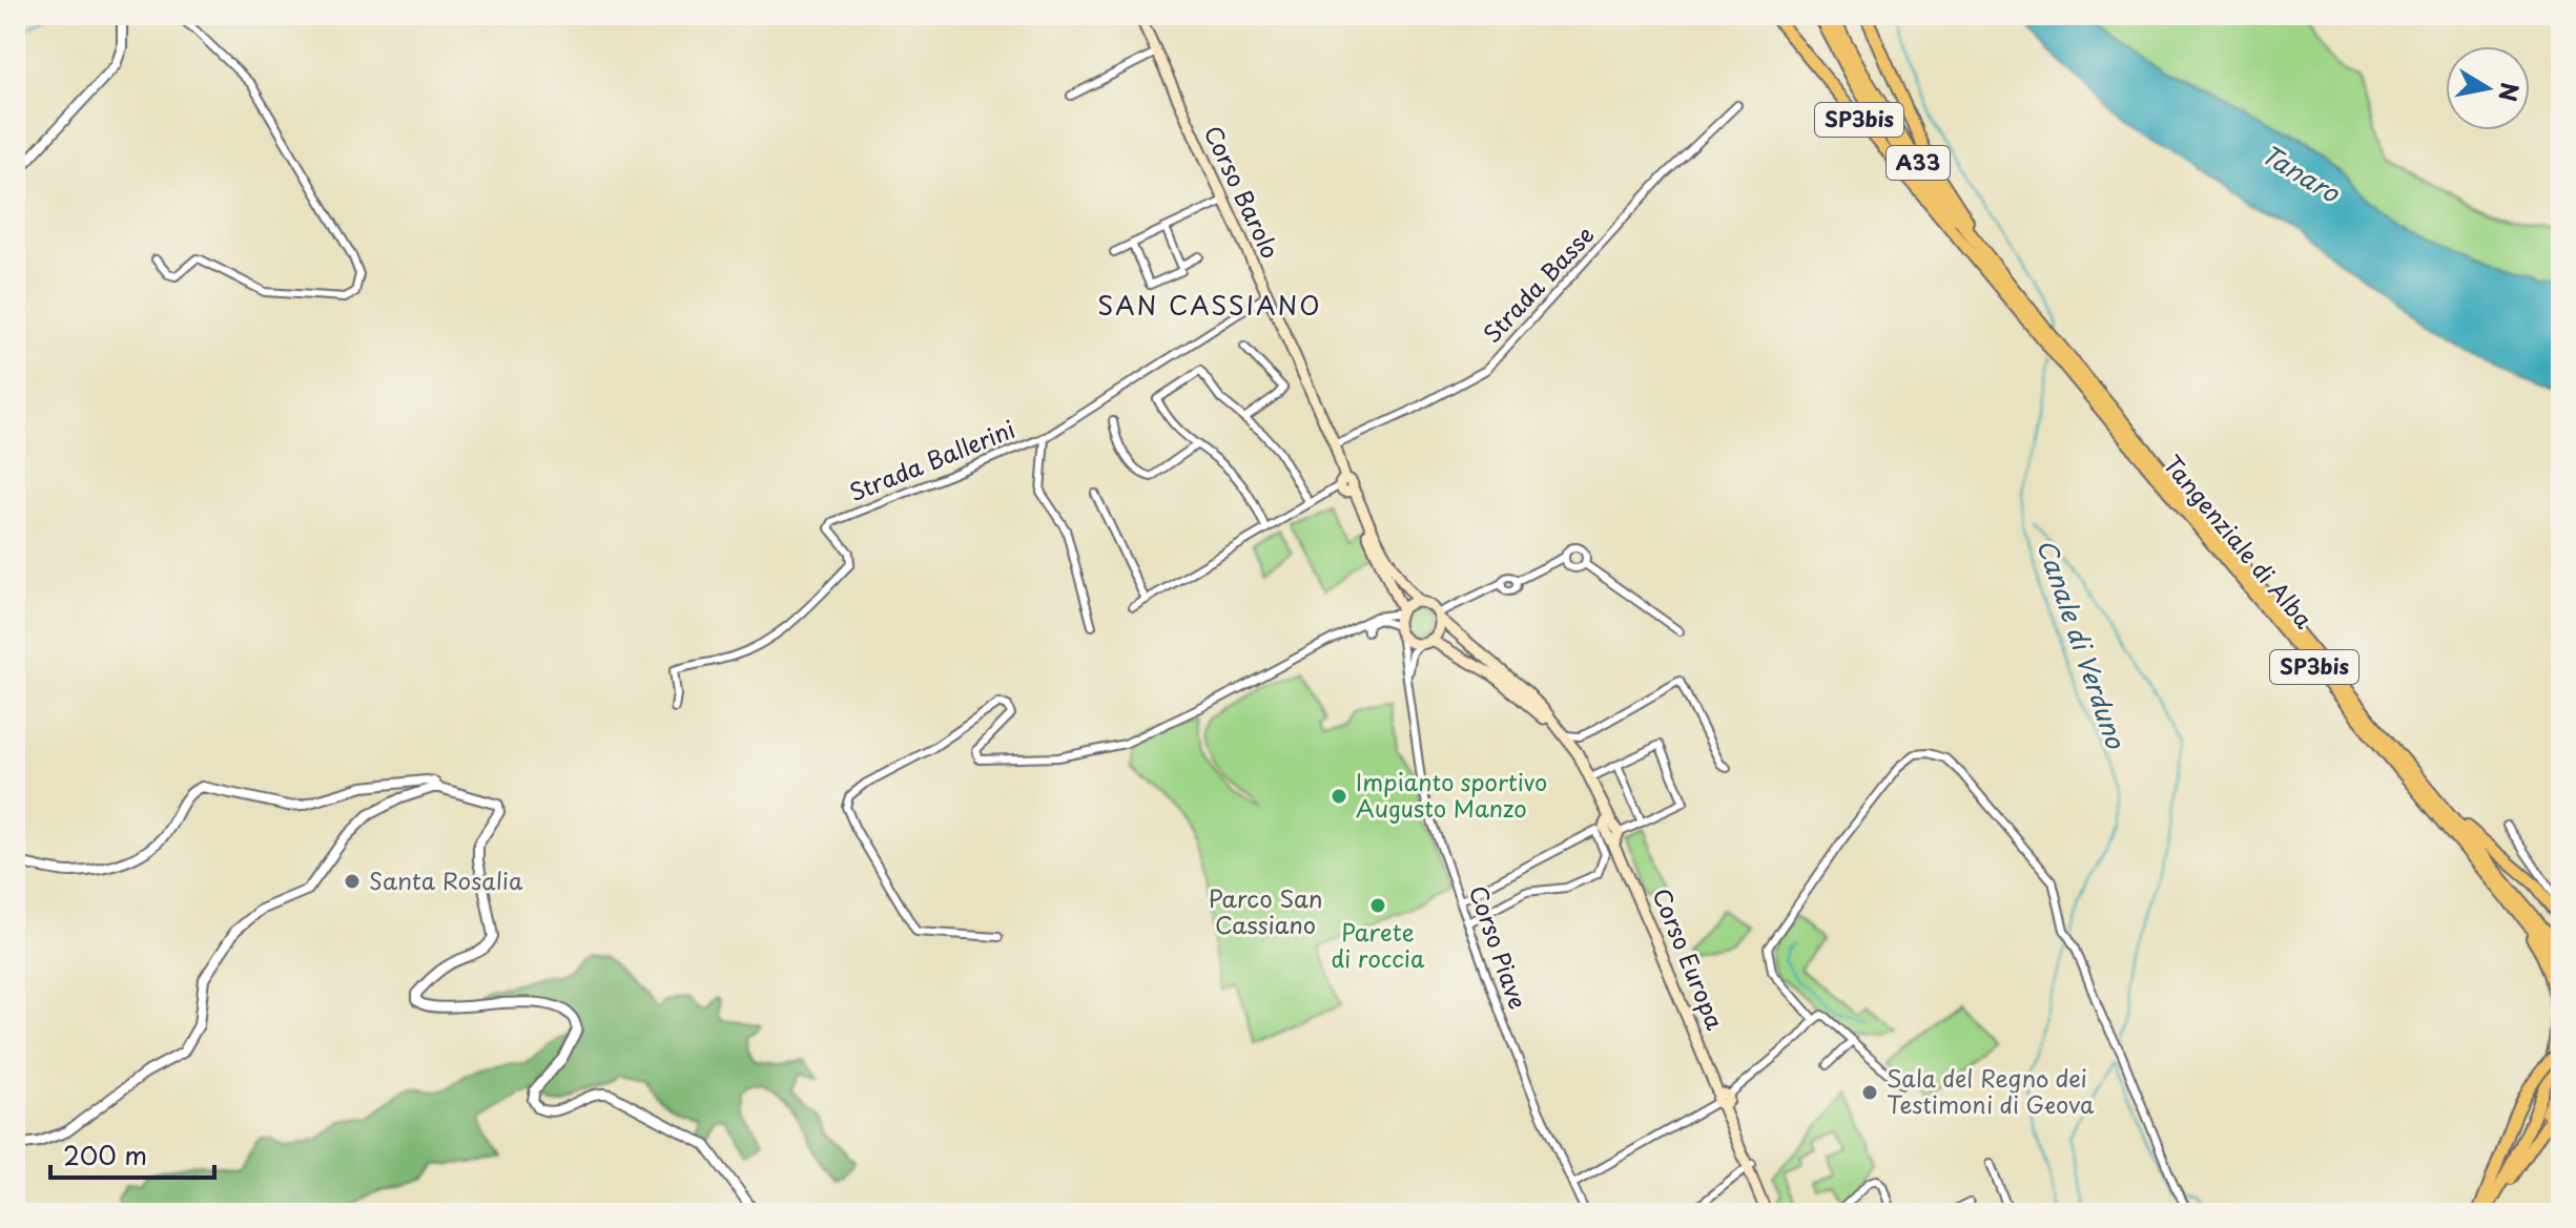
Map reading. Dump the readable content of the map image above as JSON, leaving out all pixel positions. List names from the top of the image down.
{
  "streets": {
    "highway": ["SP3bis", "A33", "Tangenziale di Alba"],
    "main road": ["Corso Barolo", "Corso Europa"],
    "street": ["Strada Basse", "Strada Ballerini", "Corso Piave"]
  },
  "crossings": [
    ["SP3bis", "A33"],
    ["SP3bis", "Tangenziale di Alba"],
    ["A33", "Tangenziale di Alba"],
    ["Corso Barolo", "Strada Basse"],
    ["Corso Barolo", "Strada Ballerini"],
    ["Corso Barolo", "Corso Piave"]
  ],
  "districts": ["SAN CASSIANO"],
  "water": ["Tanaro", "Canale di Verduno"],
  "parks": ["Parco San Cassiano"],
  "places": [
    "Impianto sportivo Augusto Manzo",
    "Santa Rosalia",
    "Parete di roccia",
    "Sala del Regno dei Testimoni di Geova"
  ],
  "scale_bar": "200 m",
  "north": "right"
}
